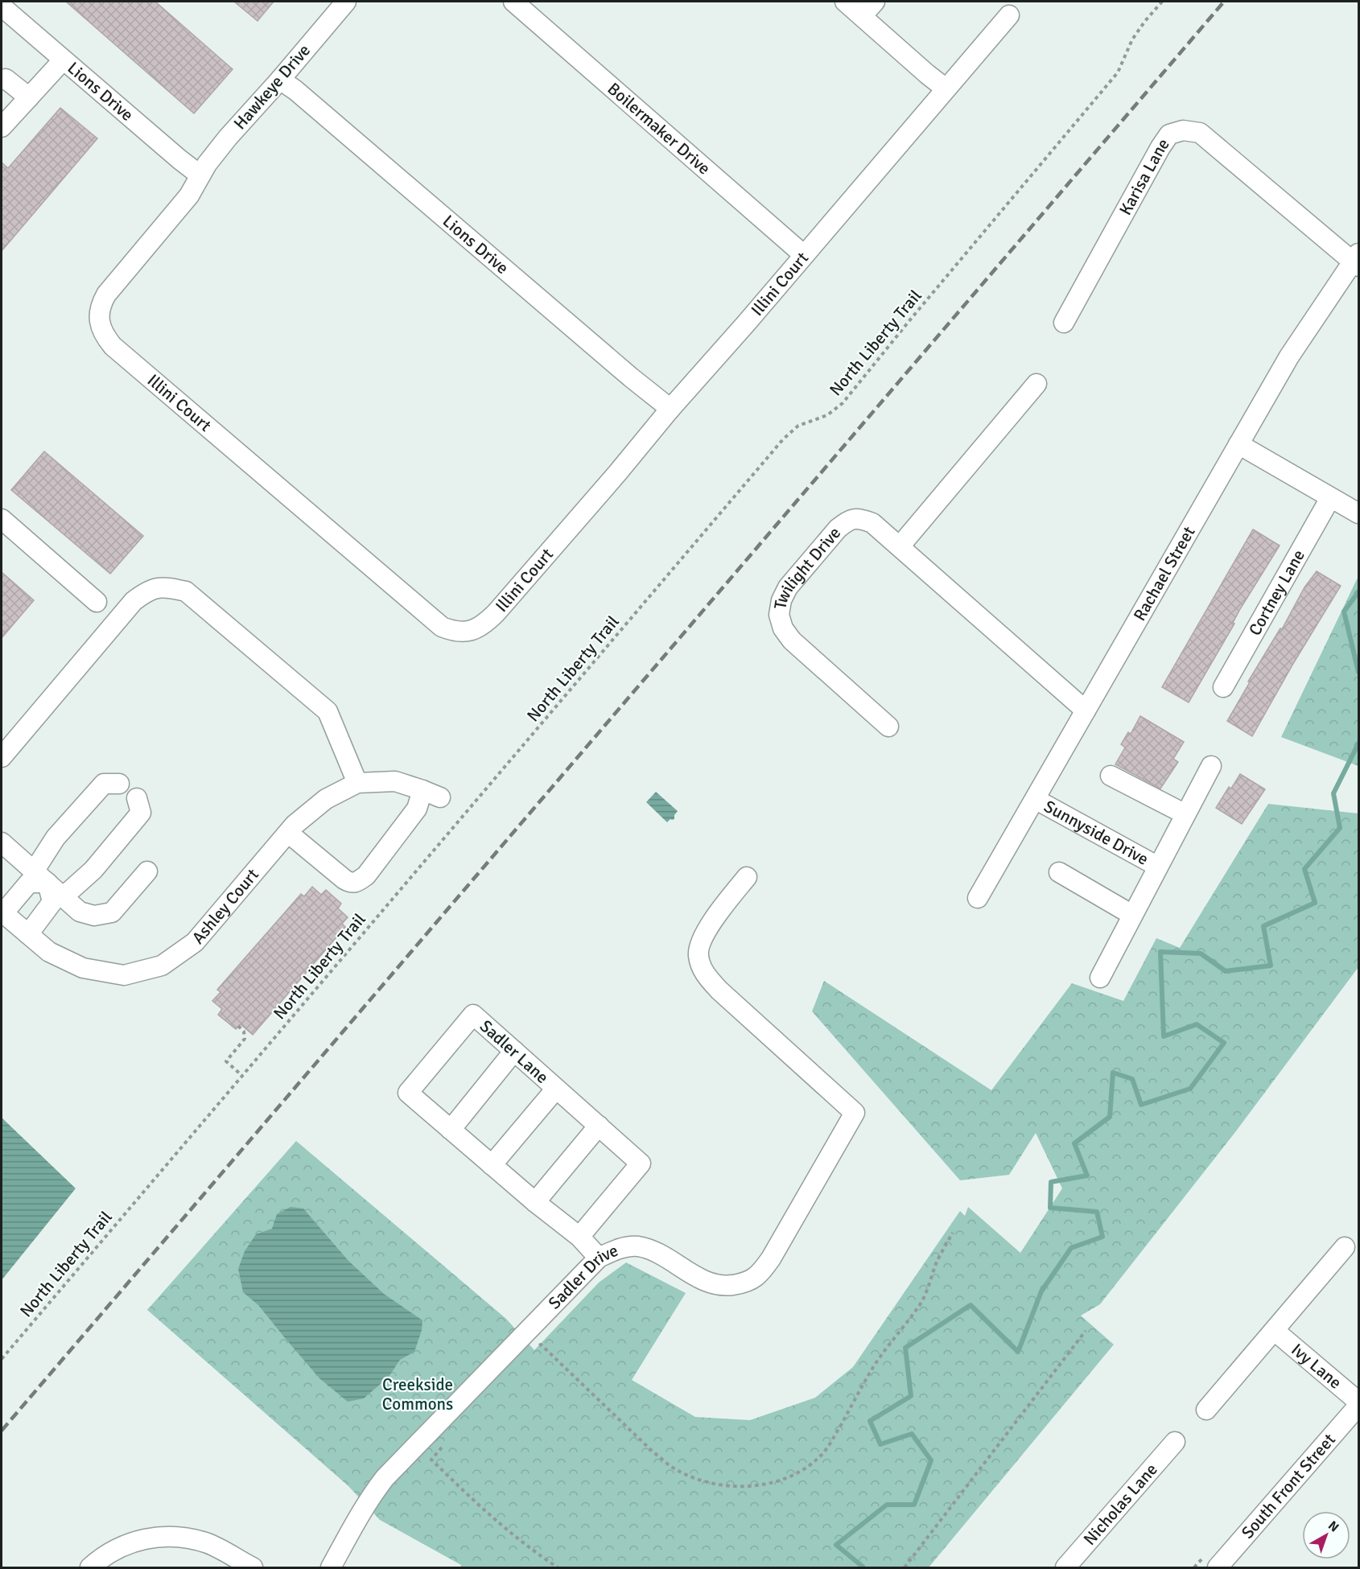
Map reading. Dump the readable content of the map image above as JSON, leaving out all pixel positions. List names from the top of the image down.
{
  "streets": {
    "street": [
      "Hawkeye Drive",
      "Lions Drive",
      "Boilermaker Drive",
      "Karisa Lane",
      "Illini Court",
      "Twilight Drive",
      "Rachael Street",
      "Cortney Lane",
      "Sunnyside Drive",
      "Ashley Court",
      "Sadler Lane",
      "Sadler Drive",
      "Ivy Lane",
      "South Front Street",
      "Nicholas Lane"
    ],
    "path": ["North Liberty Trail"]
  },
  "crossings": [
    ["Hawkeye Drive", "Lions Drive"],
    ["Hawkeye Drive", "Illini Court"],
    ["Lions Drive", "Illini Court"],
    ["Boilermaker Drive", "Illini Court"],
    ["Karisa Lane", "Rachael Street"],
    ["Twilight Drive", "Rachael Street"],
    ["Rachael Street", "Sunnyside Drive"],
    ["Sadler Lane", "Sadler Drive"],
    ["Ivy Lane", "South Front Street"]
  ],
  "parks": ["Creekside Commons"],
  "north": "top right"
}
